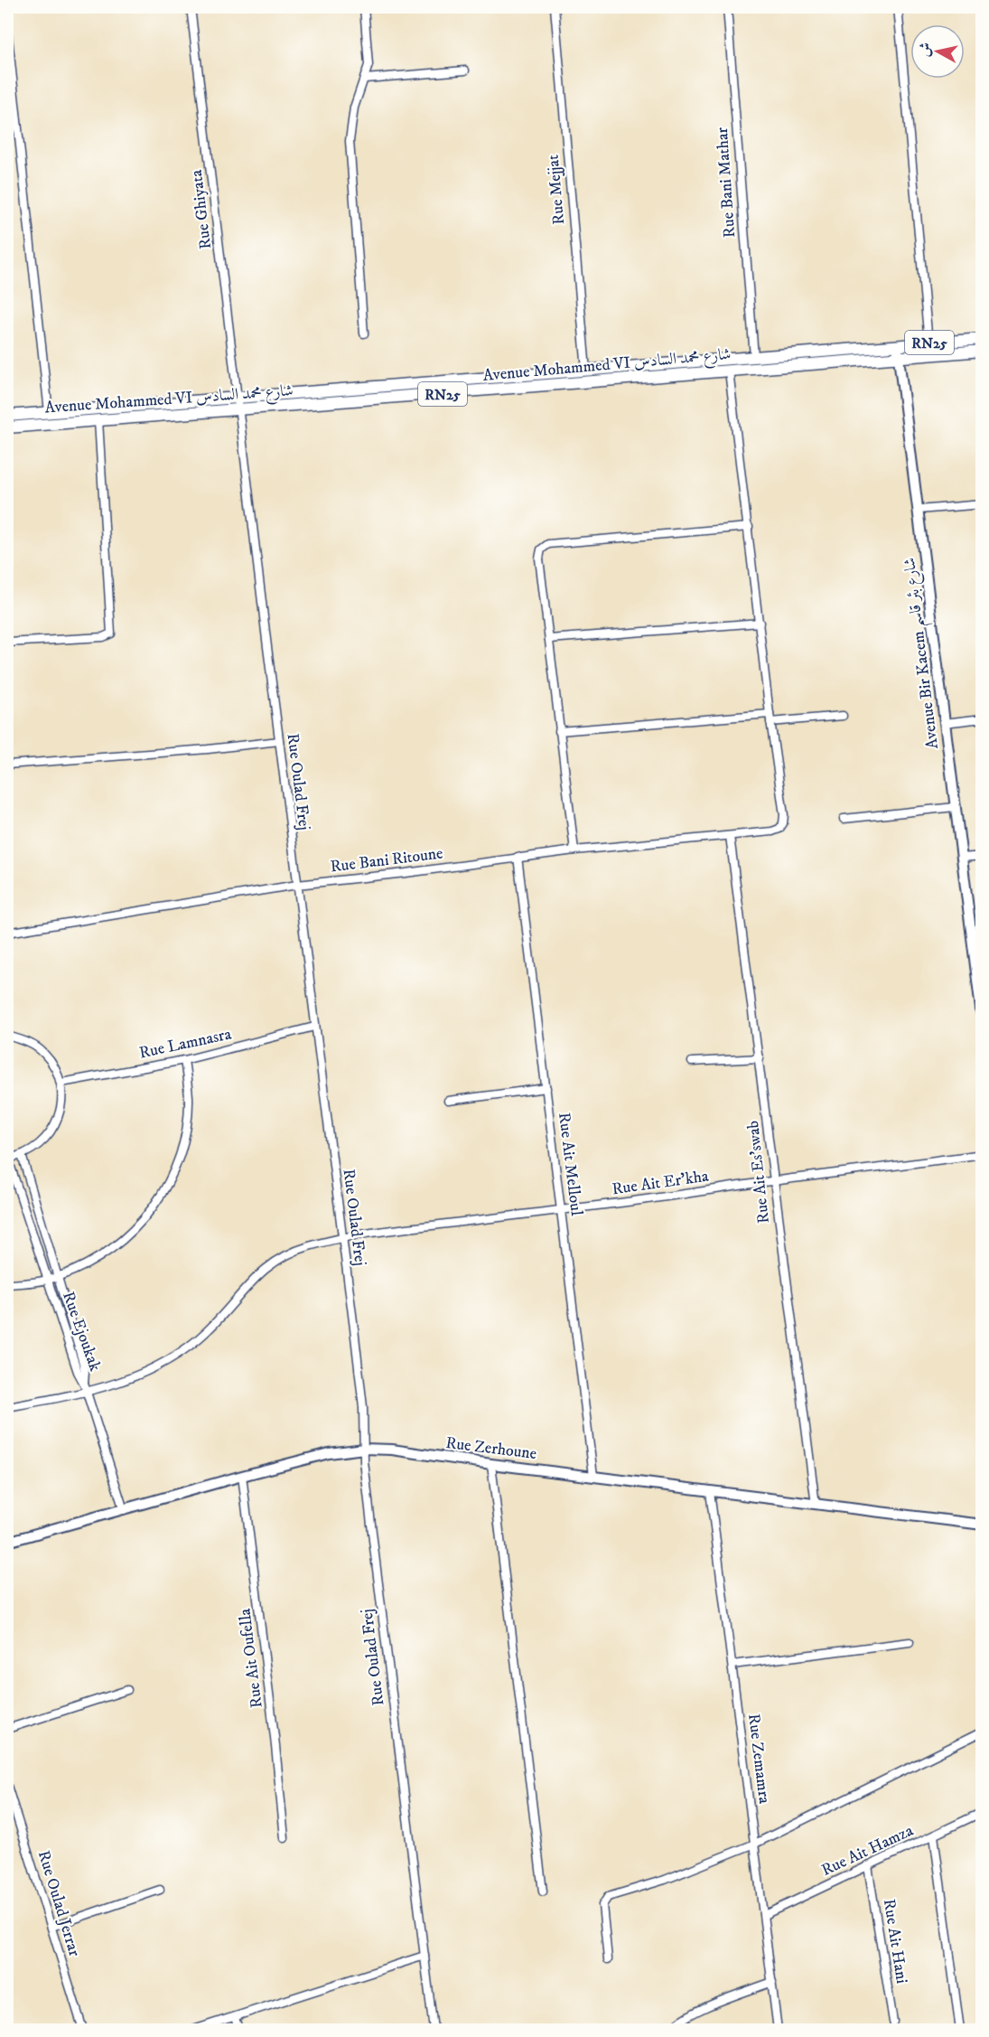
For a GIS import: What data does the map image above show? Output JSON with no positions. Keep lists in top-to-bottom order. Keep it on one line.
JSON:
{"streets":{"main road":["RN25","Avenue Mohammed VI شارع محمد السادس"],"street":["Rue Bani Mathar","Rue Mejjat","Rue Ghiyata","Avenue Bir Kacem شارع بئر قاسم","Rue Oulad Frej","Rue Bani Ritoune","Rue Lamnasra","Rue Ait Melloul","Rue Ait Es'swab","Rue Ait Er'kha","Rue Ejoukak","Rue Zerhoune","Rue Ait Oufella","Rue Zemamra","Rue Ait Hamza","Rue Oulad Jerrar","Rue Ait Hani"]},"crossings":[["Rue Bani Mathar","Avenue Mohammed VI شارع محمد السادس"],["Rue Mejjat","Avenue Mohammed VI شارع محمد السادس"],["Rue Ghiyata","Avenue Mohammed VI شارع محمد السادس"],["Rue Ghiyata","Rue Oulad Frej"],["Avenue Mohammed VI شارع محمد السادس","Avenue Bir Kacem شارع بئر قاسم"],["Avenue Mohammed VI شارع محمد السادس","Rue Oulad Frej"],["Rue Oulad Frej","Rue Bani Ritoune"],["Rue Oulad Frej","Rue Lamnasra"],["Rue Oulad Frej","Rue Ait Er'kha"],["Rue Oulad Frej","Rue Zerhoune"],["Rue Bani Ritoune","Rue Ait Melloul"],["Rue Bani Ritoune","Rue Ait Es'swab"],["Rue Ait Melloul","Rue Ait Er'kha"],["Rue Ait Melloul","Rue Zerhoune"],["Rue Ait Es'swab","Rue Ait Er'kha"],["Rue Ait Es'swab","Rue Zerhoune"],["Rue Ait Er'kha","Rue Ejoukak"],["Rue Ejoukak","Rue Zerhoune"],["Rue Zerhoune","Rue Ait Oufella"],["Rue Zerhoune","Rue Zemamra"],["Rue Zemamra","Rue Ait Hamza"],["Rue Ait Hamza","Rue Ait Hani"]],"north":"left"}
